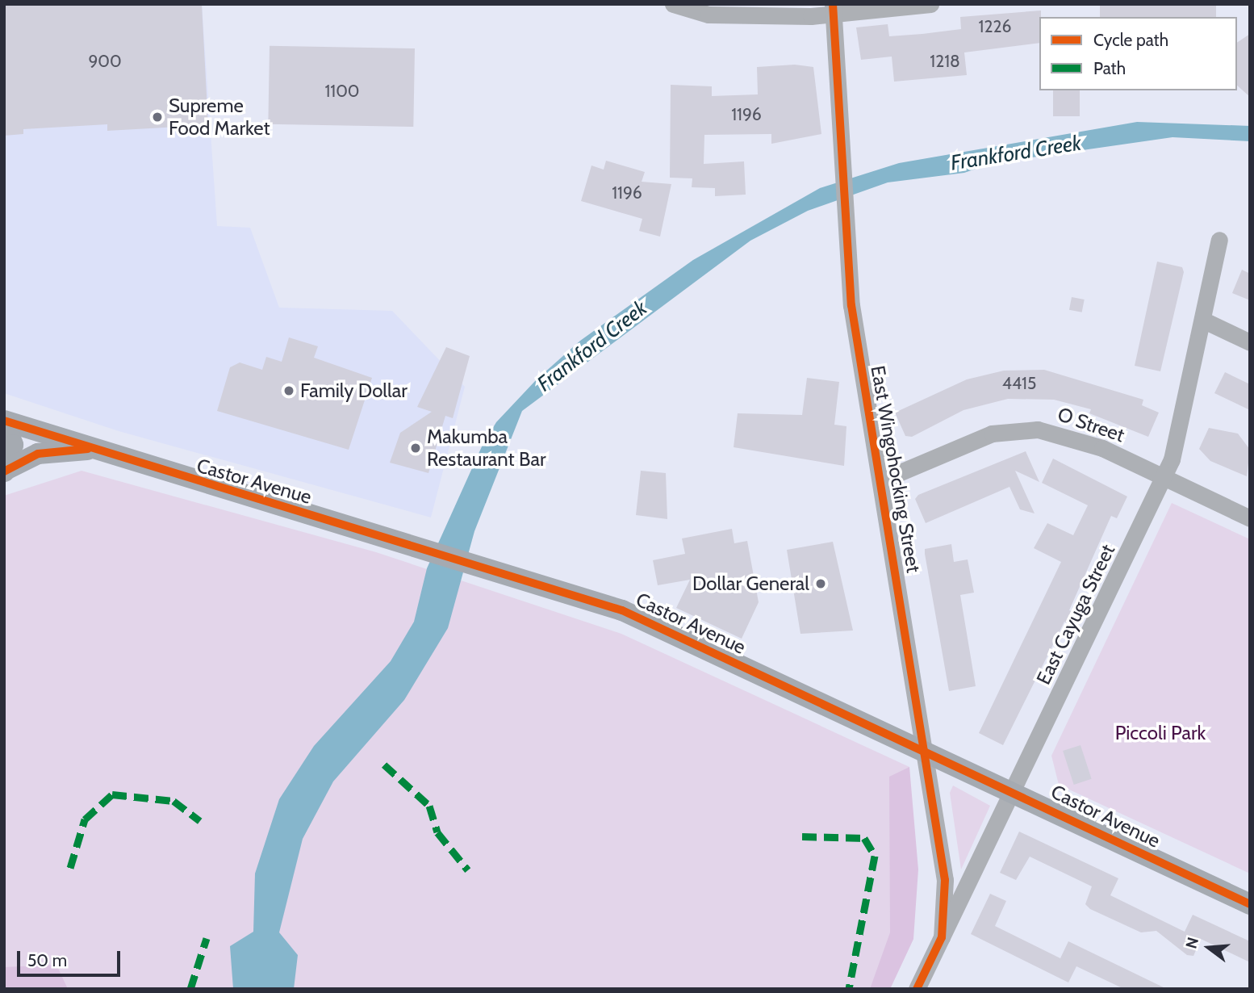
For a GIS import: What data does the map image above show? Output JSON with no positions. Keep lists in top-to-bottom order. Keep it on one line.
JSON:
{"streets":{"main road":["Castor Avenue"],"street":["O Street","East Wingohocking Street","East Cayuga Street"]},"crossings":[["O Street","East Wingohocking Street"],["O Street","East Cayuga Street"],["East Wingohocking Street","Castor Avenue"],["East Wingohocking Street","East Cayuga Street"],["Castor Avenue","East Cayuga Street"]],"water":["Frankford Creek"],"parks":["Piccoli Park"],"places":["Supreme Food Market","Family Dollar","Makumba Restaurant Bar","Dollar General"],"house_numbers":["1226","900","1218","1100","1196","1196","4415"],"legend":["Cycle path","Path"],"scale_bar":"50 m","north":"left"}
